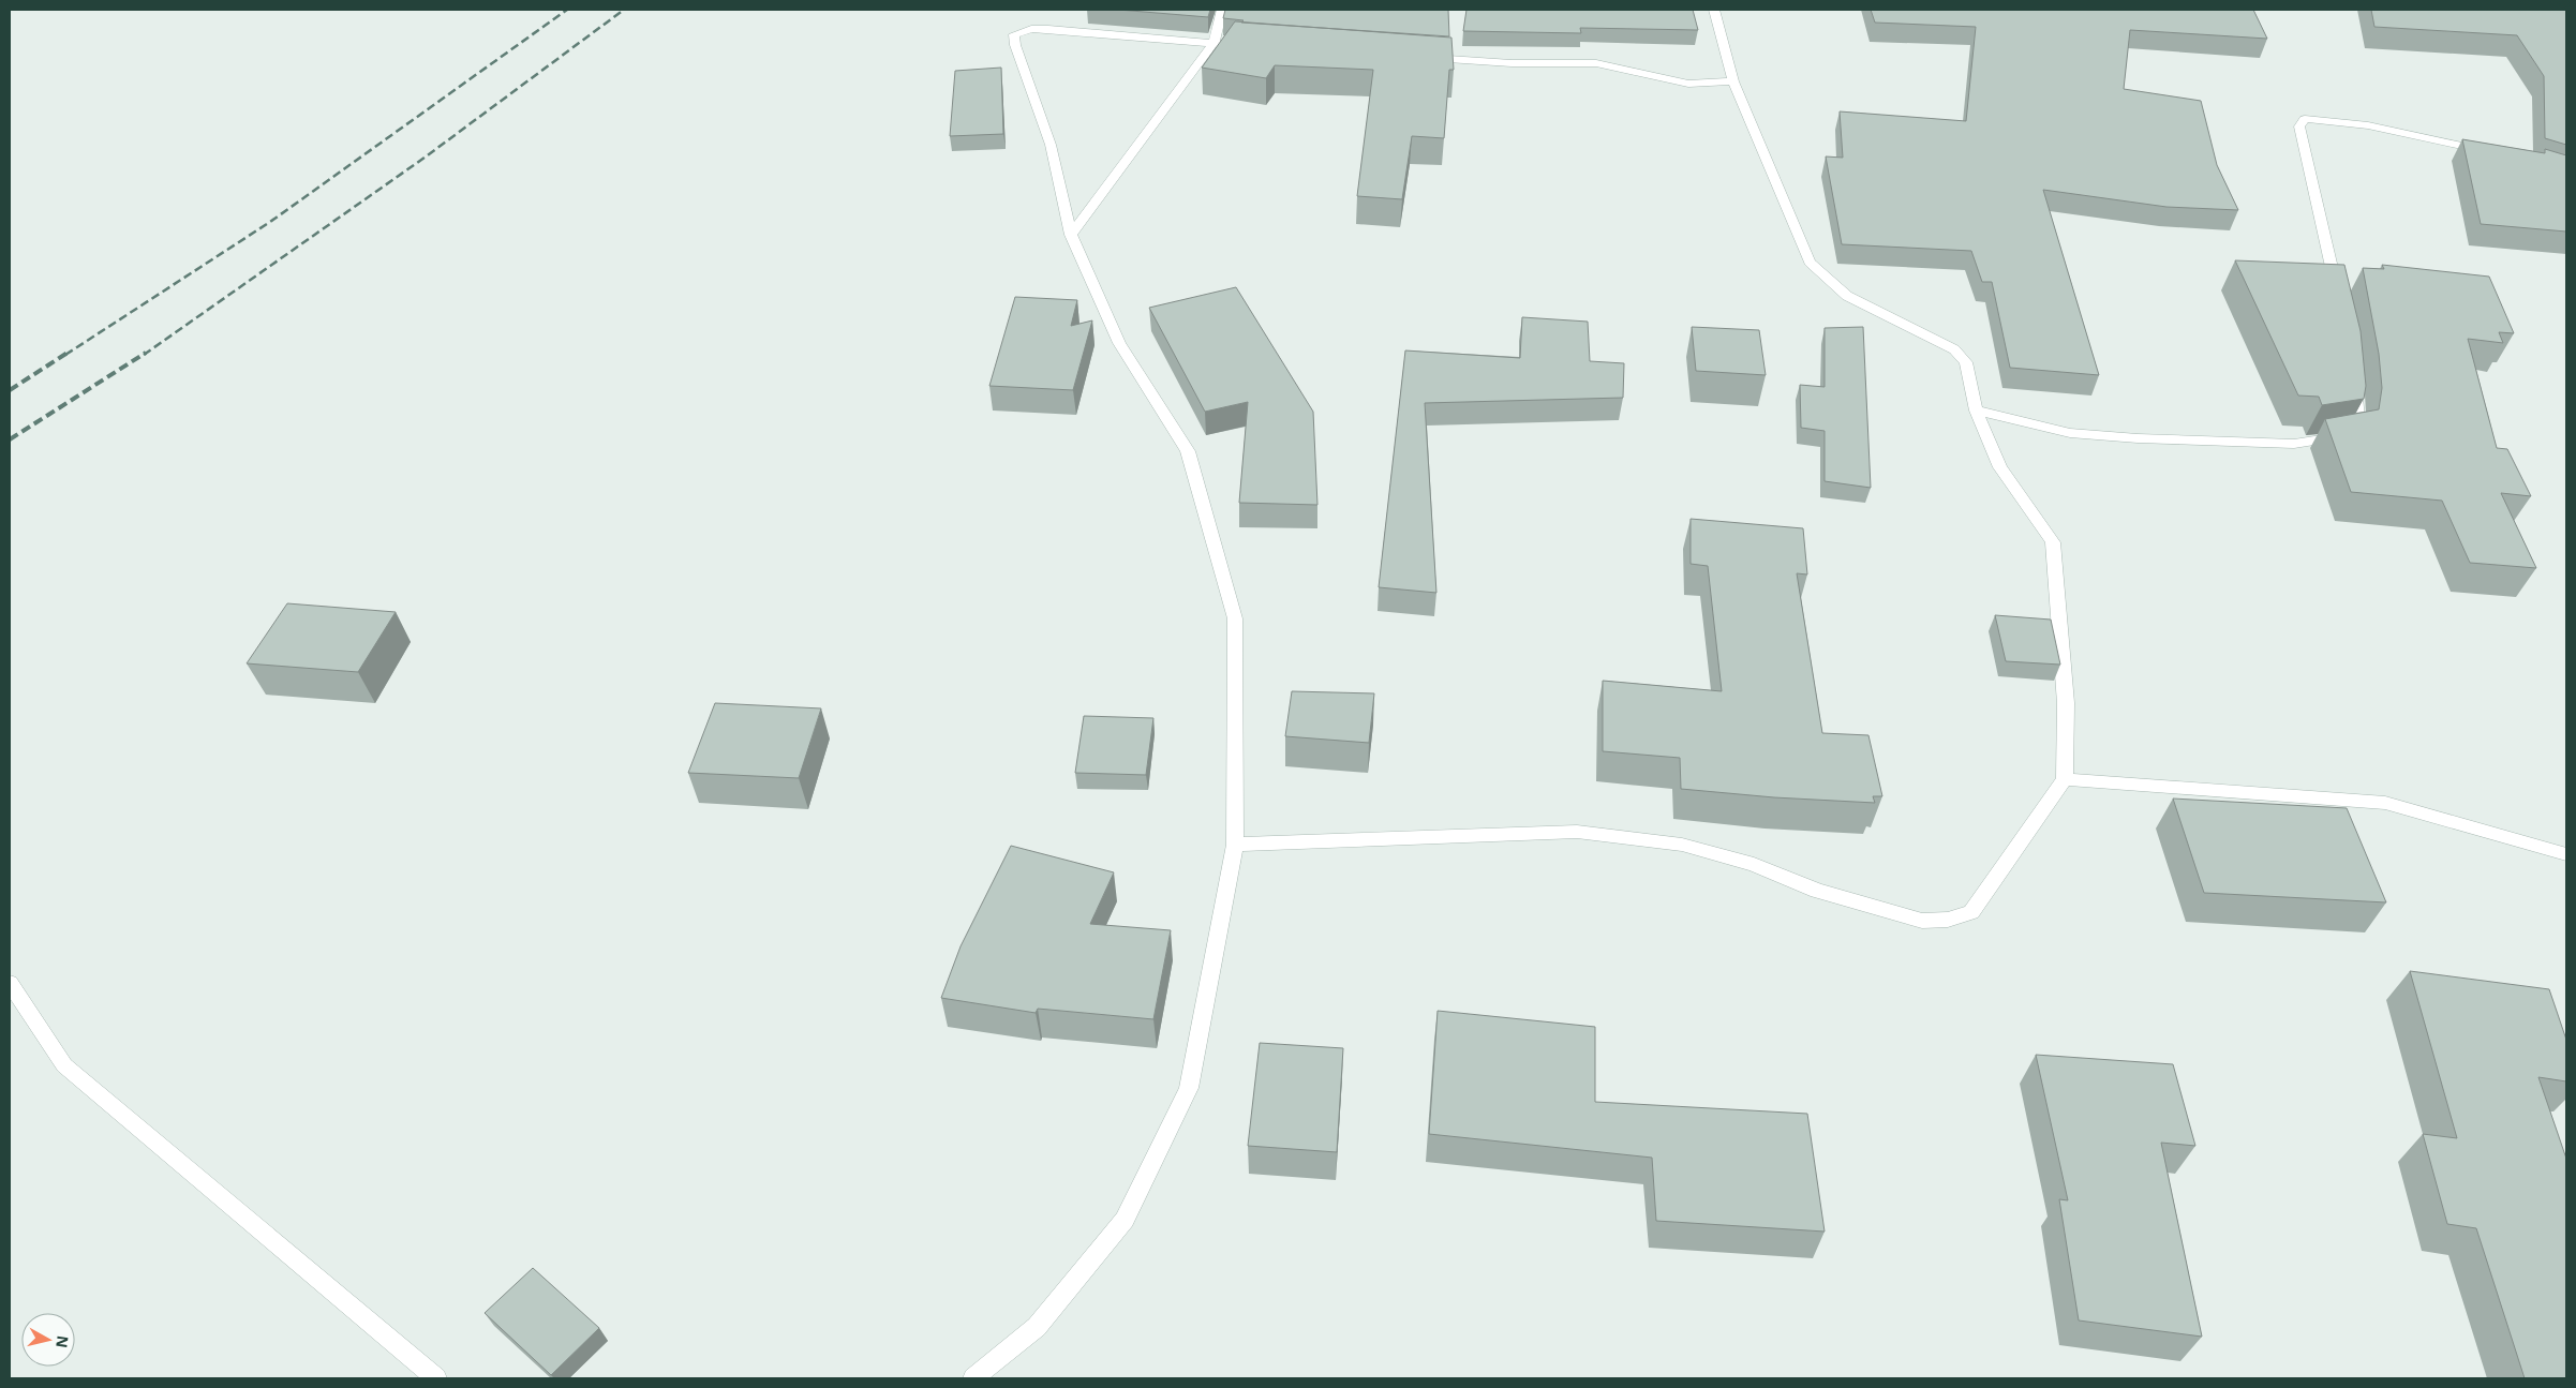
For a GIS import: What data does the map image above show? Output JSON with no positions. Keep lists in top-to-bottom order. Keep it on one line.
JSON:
{"north":"right"}
